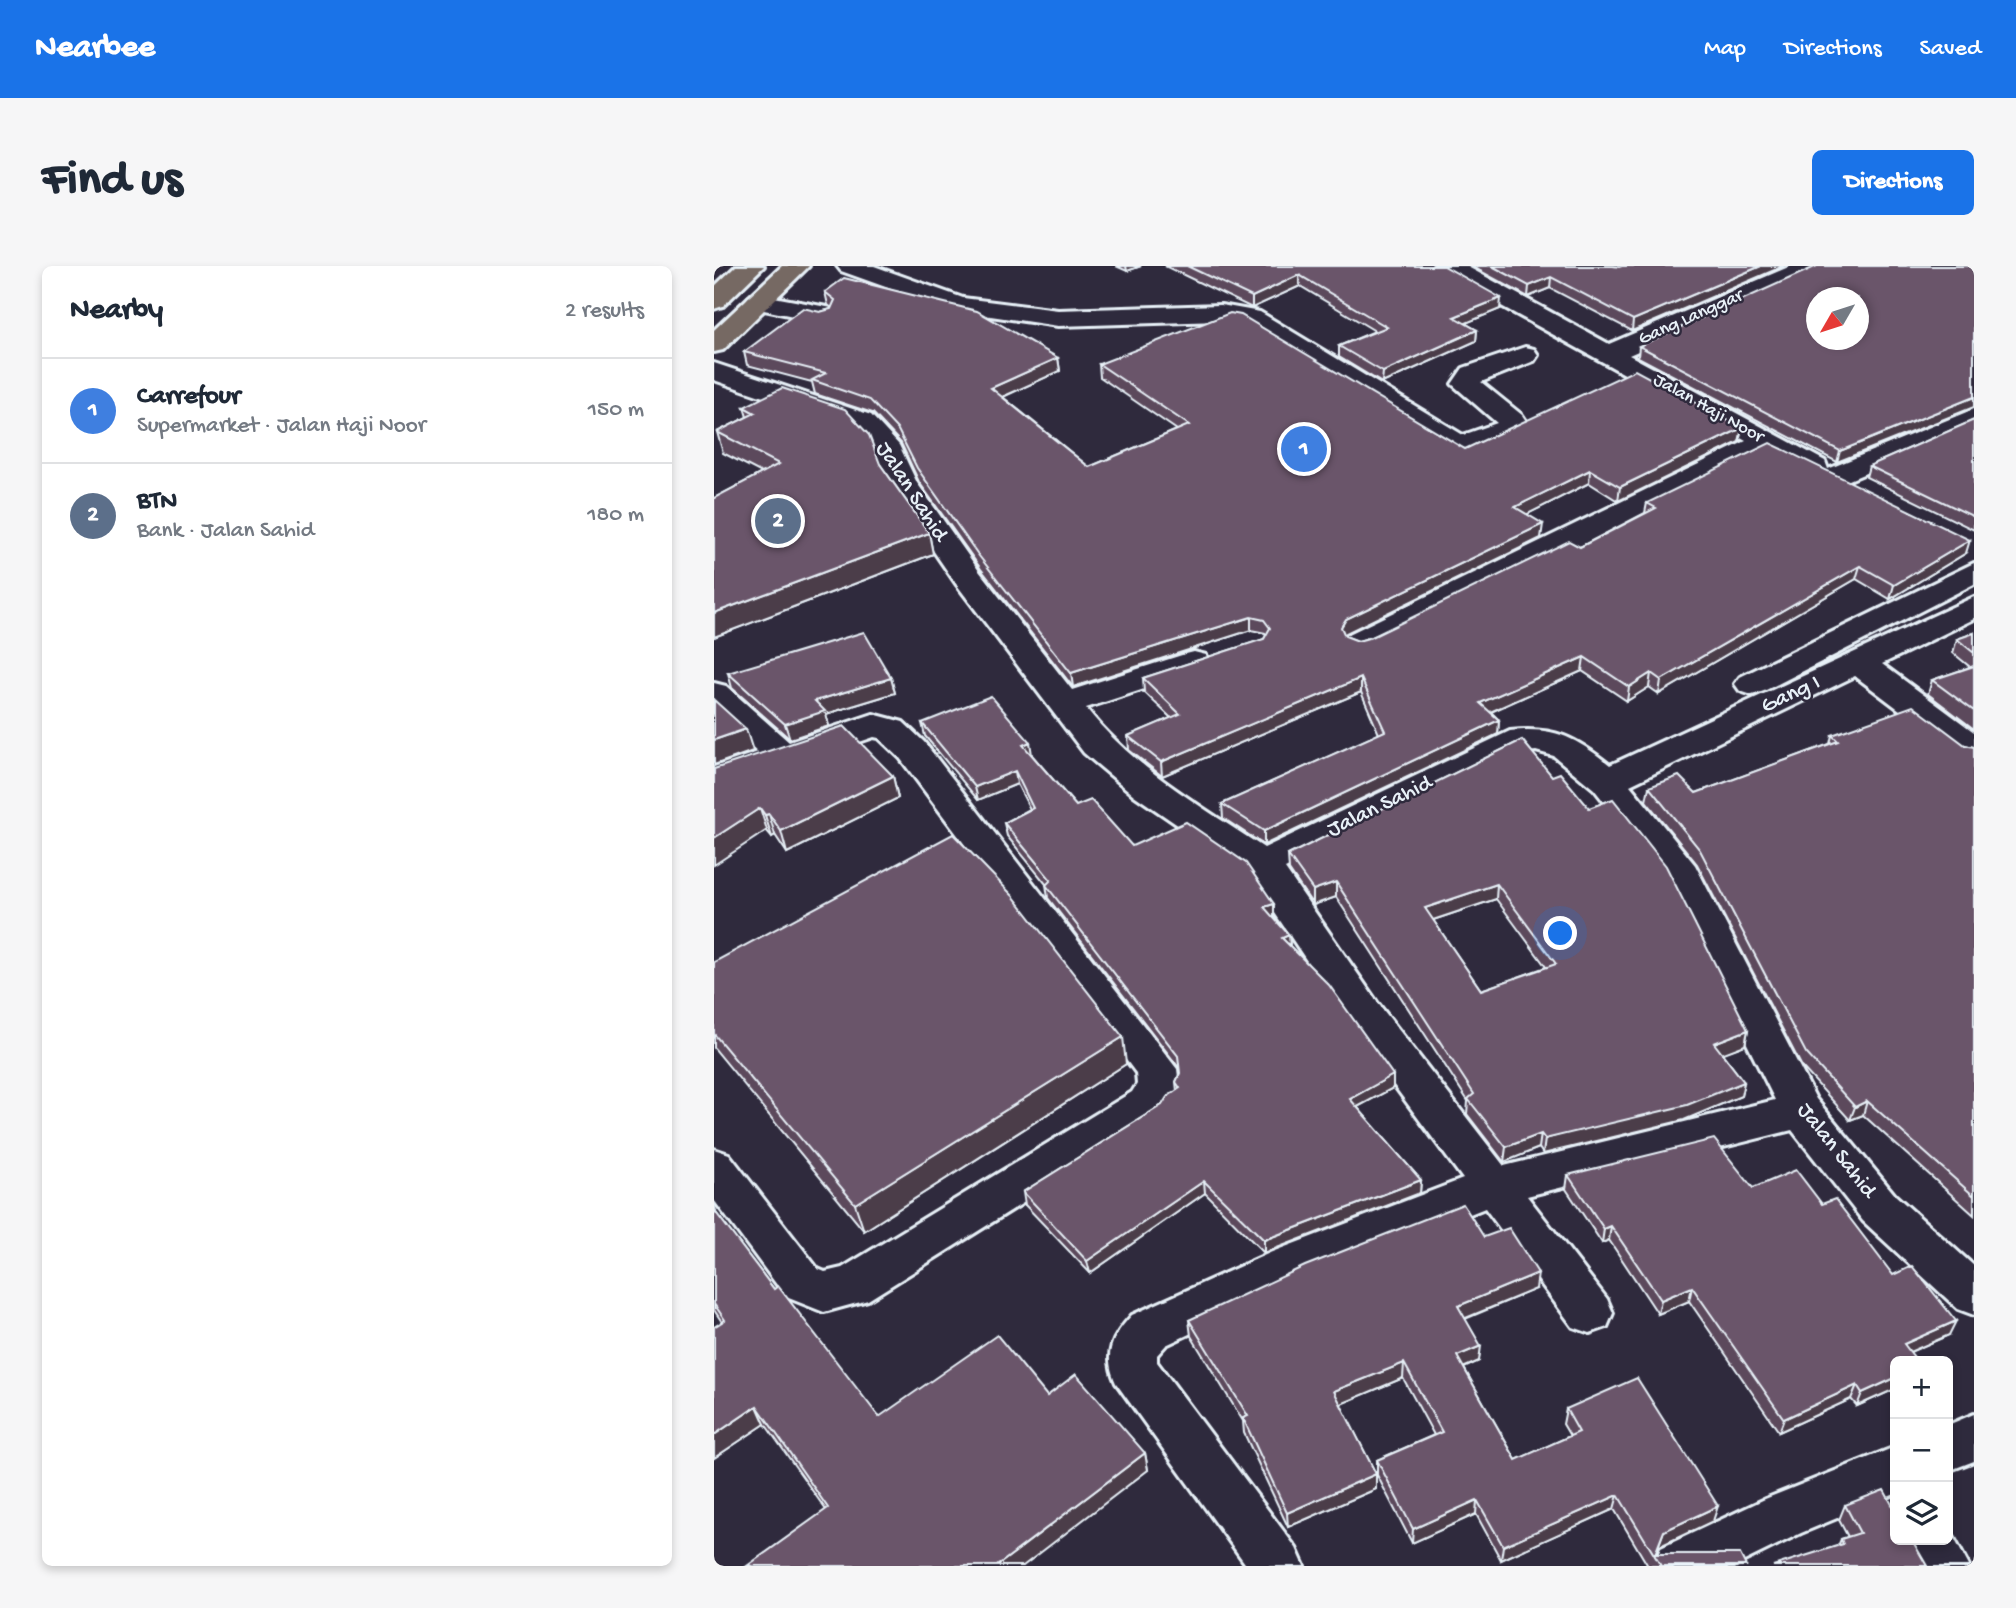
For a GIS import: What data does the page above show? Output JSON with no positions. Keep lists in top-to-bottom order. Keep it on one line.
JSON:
{"streets":{"street":["Gang Langgar","Jalan Haji Noor","Jalan Sahid","Gang I"]},"crossings":[["Gang Langgar","Jalan Haji Noor"],["Jalan Sahid","Gang I"]],"north":"bottom left","page":{"header":"Nearbee","nav":["Map","Directions","Saved"],"buttons":"Directions","title":"Find us","heading":["Nearby","2 results"],"list":[{"mark":"1","name":"Carrefour","note":"Supermarket · Jalan Haji Noor","value":"150 m"},{"mark":"2","name":"BTN","note":"Bank · Jalan Sahid","value":"180 m"}],"pins":["1","2"],"map_buttons":["+","−"]}}
